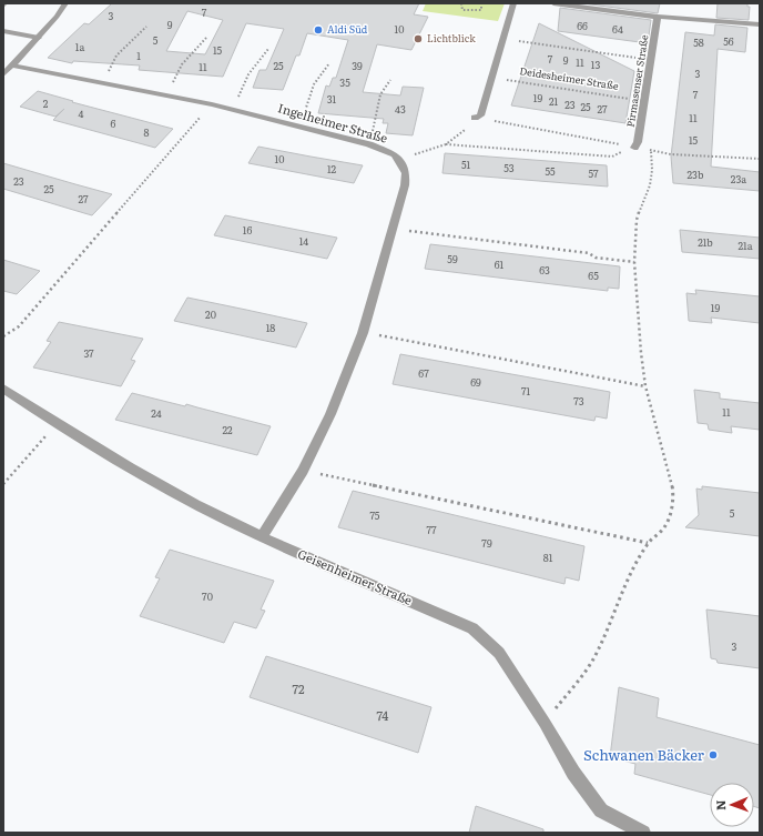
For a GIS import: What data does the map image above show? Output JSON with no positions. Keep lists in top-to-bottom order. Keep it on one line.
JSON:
{"streets":{"street":["Pirmasenser Straße","Ingelheimer Straße","Geisenheimer Straße"],"path":["Deidesheimer Straße"]},"crossings":[["Deidesheimer Straße","Pirmasenser Straße"]],"places":["Aldi Süd","Lichtblick","Schwanen Bäcker"],"house_numbers":["7","3","9","66","10","64","5","56","58","1a","15","1","7","9","11","13","25","39","11","3","35","7","19","31","21","2","23","25","43","27","4","11","6","8","15","10","51","53","12","55","57","23b","23a","23","25","27","16","14","21b","21a","59","61","63","65","19","20","18","37","67","69","71","73","11","24","22","5","75","77","79","81","70","3","72","74"],"north":"left"}
